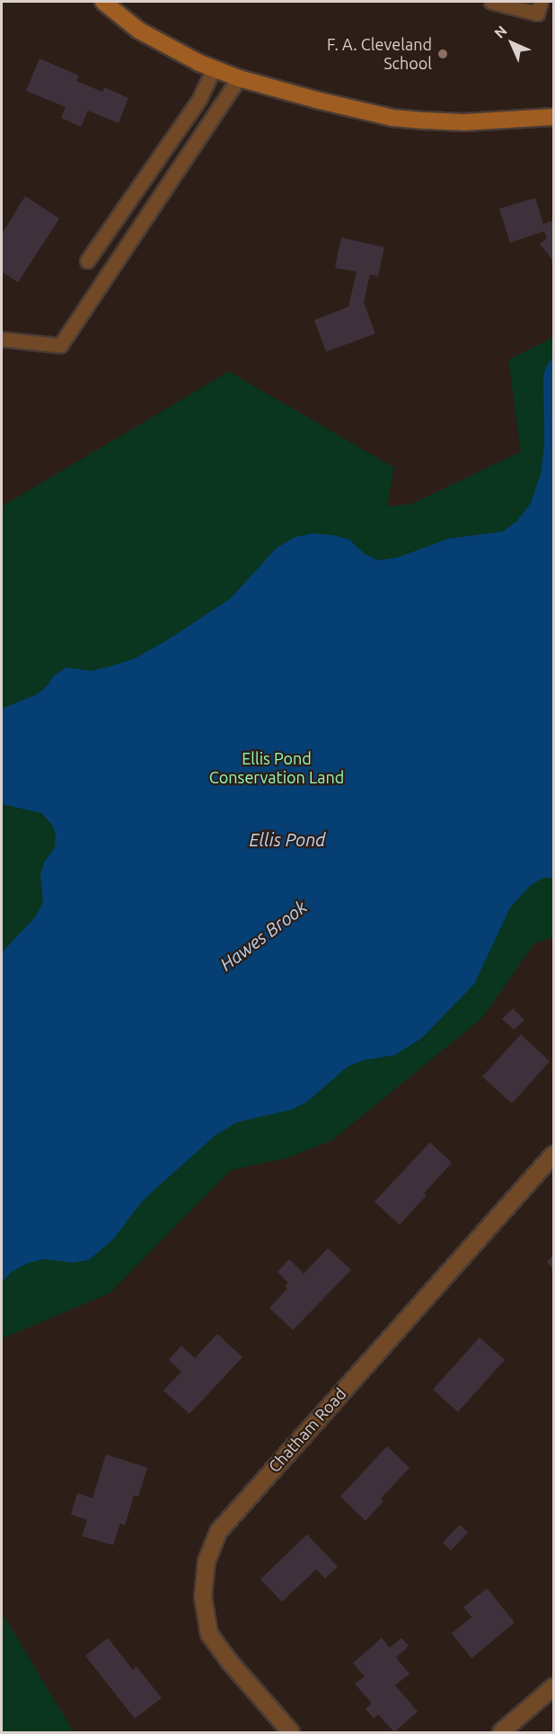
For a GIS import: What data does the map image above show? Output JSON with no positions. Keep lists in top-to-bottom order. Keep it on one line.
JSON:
{"streets":{"street":["Chatham Road"]},"water":["Ellis Pond","Hawes Brook"],"parks":["Ellis Pond Conservation Land"],"places":["F. A. Cleveland School"],"north":"top left"}
